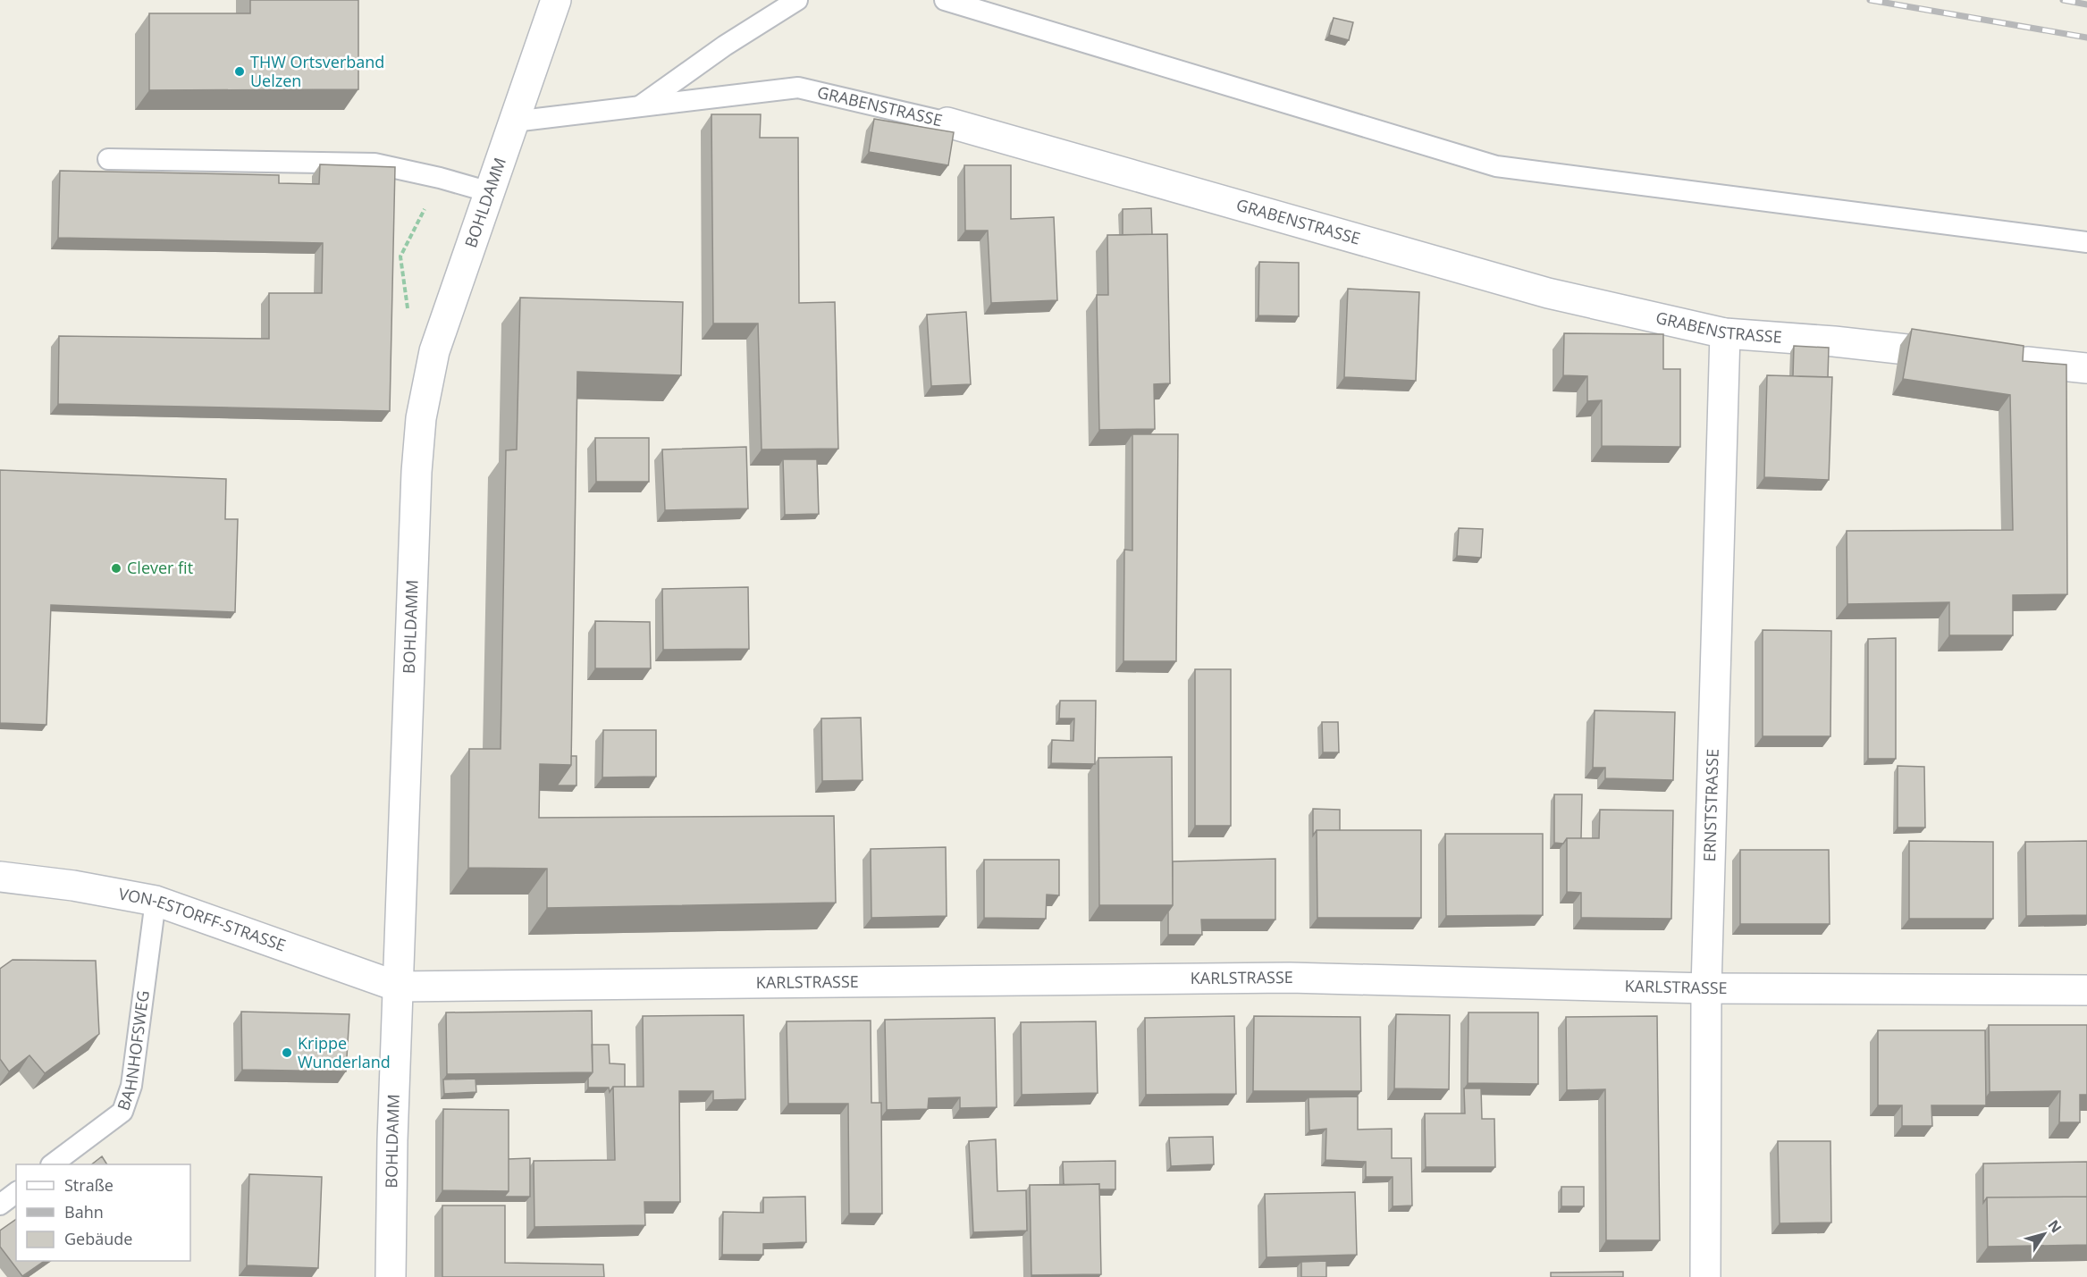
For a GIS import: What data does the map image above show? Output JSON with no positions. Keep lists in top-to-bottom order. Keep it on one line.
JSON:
{"streets":{"street":["GRABENSTRASSE","BOHLDAMM","ERNSTSTRASSE","VON-ESTORFF-STRASSE","KARLSTRASSE"],"lane":["BAHNHOFSWEG"]},"crossings":[["GRABENSTRASSE","BOHLDAMM"],["GRABENSTRASSE","ERNSTSTRASSE"],["BOHLDAMM","VON-ESTORFF-STRASSE"],["BOHLDAMM","KARLSTRASSE"],["ERNSTSTRASSE","KARLSTRASSE"],["VON-ESTORFF-STRASSE","KARLSTRASSE"],["VON-ESTORFF-STRASSE","BAHNHOFSWEG"]],"places":["THW Ortsverband Uelzen","Clever fit","Krippe Wunderland"],"legend":["Straße","Bahn","Gebäude"],"north":"top right"}
